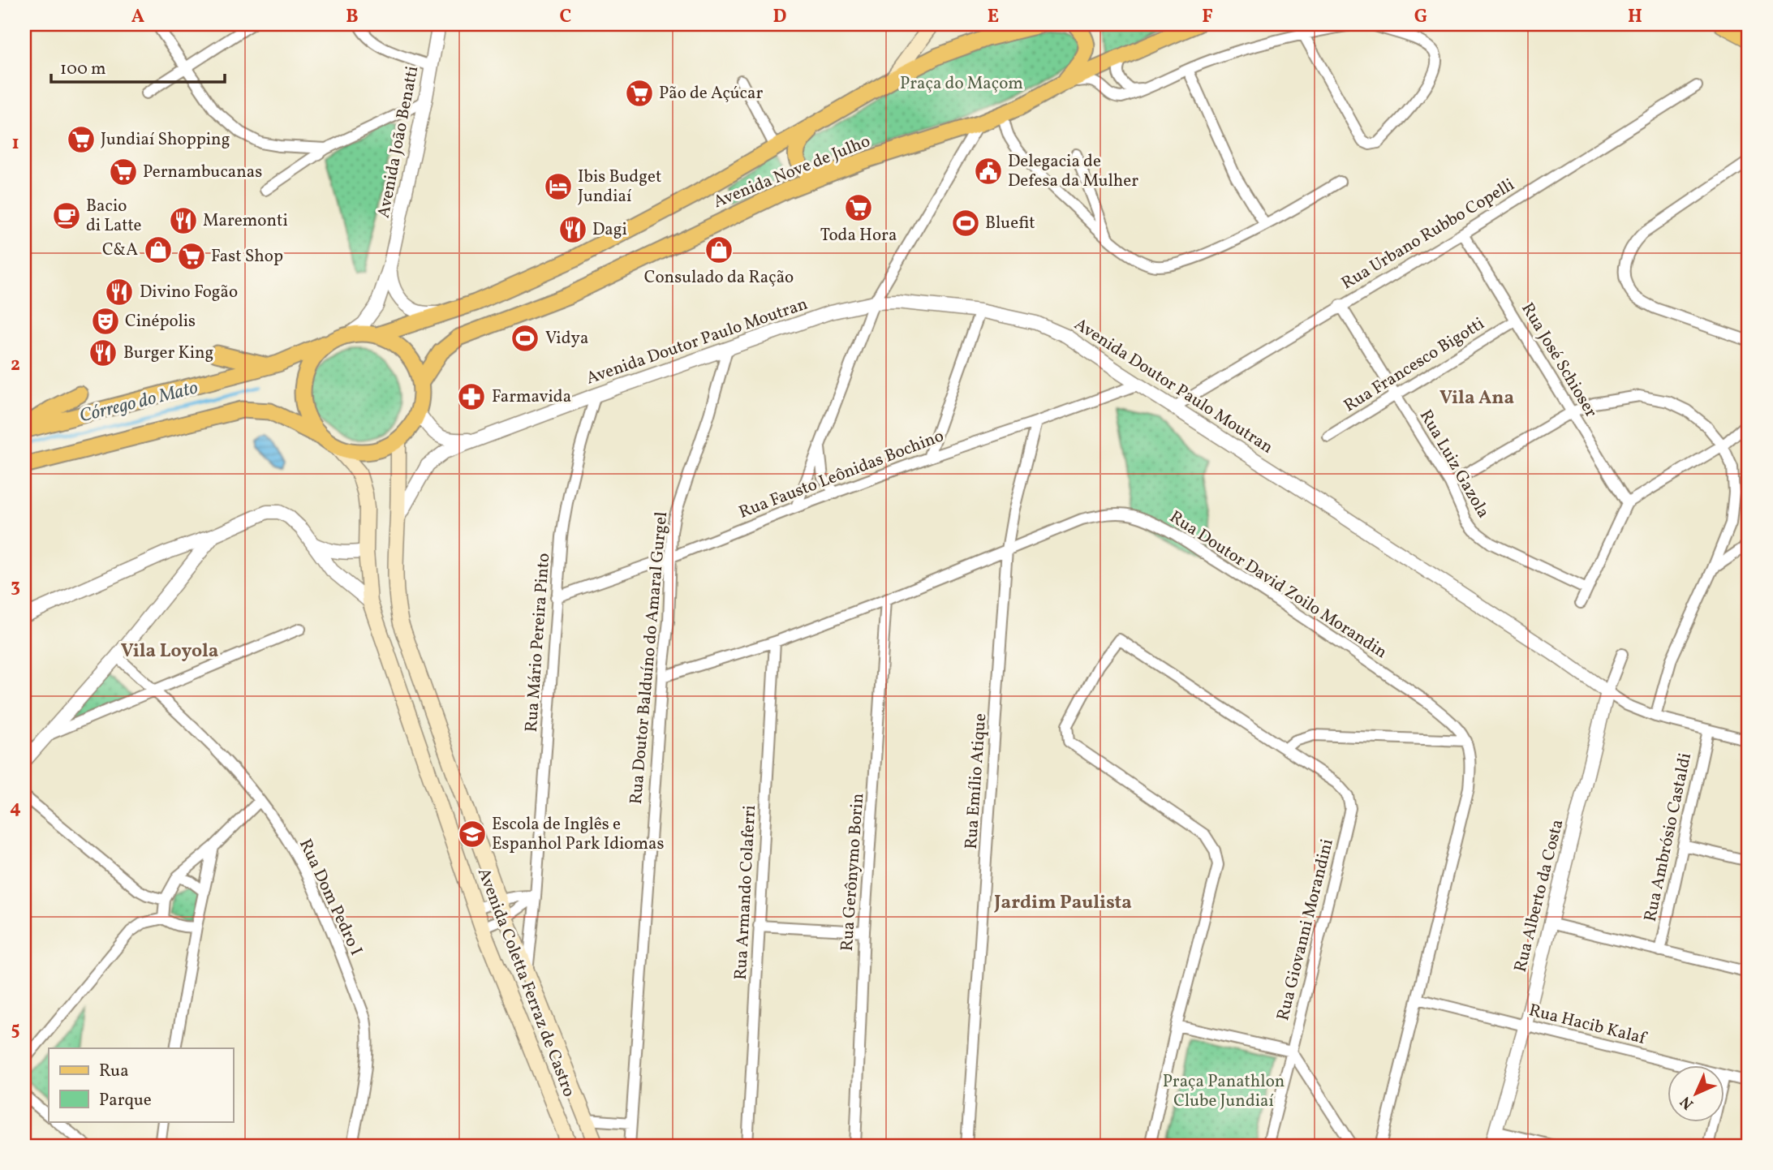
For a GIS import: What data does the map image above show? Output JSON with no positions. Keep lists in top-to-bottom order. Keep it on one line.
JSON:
{"streets":{"main road":["Avenida Nove de Julho","Avenida Coletta Ferraz de Castro"],"street":["Avenida João Benatti","Rua Urbano Rubbo Copelli","Avenida Doutor Paulo Moutran","Rua José Schioser","Rua Francesco Bigotti","Rua Luiz Gazola","Rua Fausto Leônidas Bochino","Rua Doutor David Zoilo Morandin","Rua Mário Pereira Pinto","Rua Doutor Balduíno do Amaral Gurgel","Rua Emílio Atique","Rua Ambrósio Castaldi","Rua Gerônymo Borin","Rua Armando Colaferri","Rua Alberto da Costa","Rua Dom Pedro I","Rua Giovanni Morandini","Rua Hacib Kalaf"]},"crossings":[["Avenida João Benatti","Avenida Nove de Julho"],["Avenida João Benatti","Avenida Coletta Ferraz de Castro"],["Avenida Nove de Julho","Avenida Coletta Ferraz de Castro"],["Rua Urbano Rubbo Copelli","Avenida Doutor Paulo Moutran"],["Rua Urbano Rubbo Copelli","Rua José Schioser"],["Rua Urbano Rubbo Copelli","Rua Luiz Gazola"],["Avenida Doutor Paulo Moutran","Rua Fausto Leônidas Bochino"],["Avenida Doutor Paulo Moutran","Rua Mário Pereira Pinto"],["Avenida Doutor Paulo Moutran","Rua Doutor Balduíno do Amaral Gurgel"],["Avenida Doutor Paulo Moutran","Rua Alberto da Costa"],["Avenida Doutor Paulo Moutran","Avenida Coletta Ferraz de Castro"],["Rua José Schioser","Rua Francesco Bigotti"],["Rua Francesco Bigotti","Rua Luiz Gazola"],["Rua Fausto Leônidas Bochino","Rua Mário Pereira Pinto"],["Rua Fausto Leônidas Bochino","Rua Doutor Balduíno do Amaral Gurgel"],["Rua Fausto Leônidas Bochino","Rua Emílio Atique"],["Rua Doutor David Zoilo Morandin","Rua Doutor Balduíno do Amaral Gurgel"],["Rua Doutor David Zoilo Morandin","Rua Emílio Atique"],["Rua Doutor David Zoilo Morandin","Rua Gerônymo Borin"],["Rua Doutor David Zoilo Morandin","Rua Armando Colaferri"],["Rua Mário Pereira Pinto","Avenida Coletta Ferraz de Castro"],["Rua Alberto da Costa","Rua Hacib Kalaf"]],"districts":["Vila Ana","Vila Loyola","Jardim Paulista"],"water":["Córrego do Mato"],"parks":["Praça do Maçom","Praça Panathlon Clube Jundiaí"],"places":{"supermarket":["Pão de Açúcar","Jundiaí Shopping","Pernambucanas","Toda Hora","Fast Shop"],"public building":["Delegacia de Defesa da Mulher"],"hotel":["Ibis Budget Jundiaí"],"cafe":["Bacio di Latte"],"restaurant":["Maremonti","Dagi","Divino Fogão","Burger King"],"sports":["Bluefit","Vidya"],"shop":["C&A","Consulado da Ração"],"theatre":["Cinépolis"],"pharmacy":["Farmavida"],"school or university":["Escola de Inglês e Espanhol Park Idiomas"]},"legend":["Rua","Parque"],"scale_bar":"100 m","north":"bottom left","grid":{"columns":["A","B","C","D","E","F","G","H"],"rows":["1","2","3","4","5"]}}
